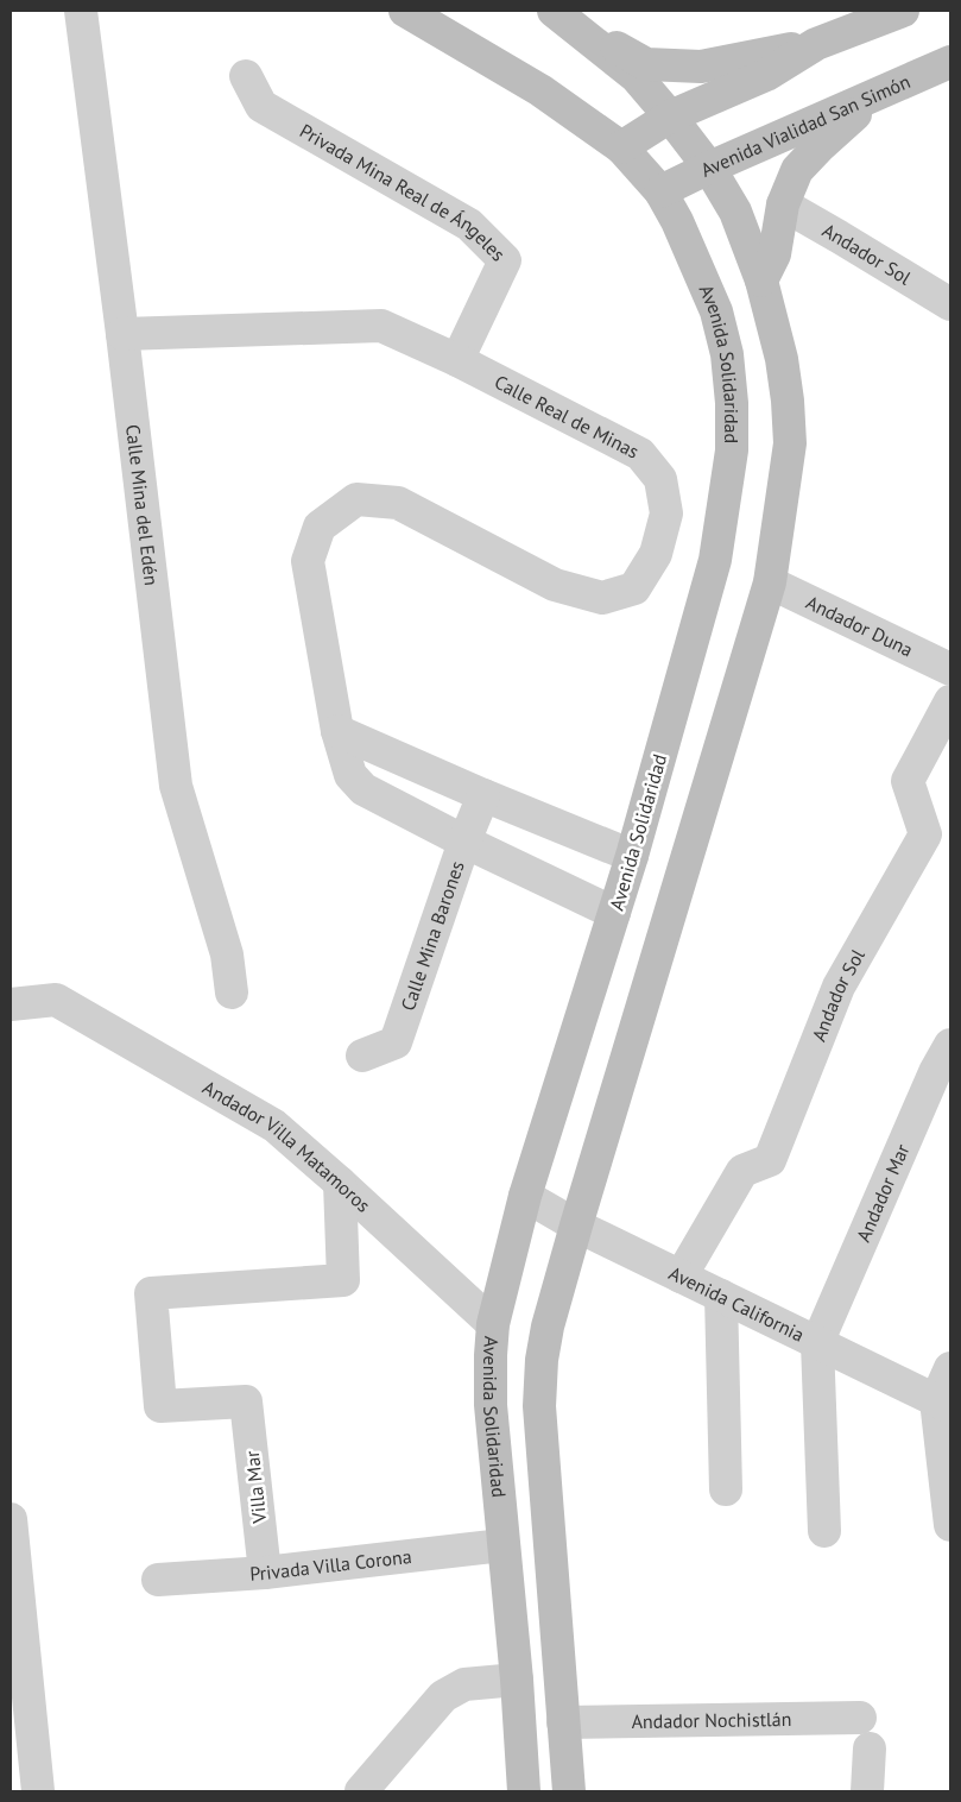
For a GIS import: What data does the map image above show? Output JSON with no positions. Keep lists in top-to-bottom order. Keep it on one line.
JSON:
{"streets":{"main road":["Avenida Vialidad San Simón","Avenida Solidaridad"],"street":["Privada Mina Real de Ángeles","Andador Sol","Calle Real de Minas","Calle Mina del Edén","Andador Duna","Calle Mina Barones","Andador Villa Matamoros","Andador Mar","Avenida California","Villa Mar","Privada Villa Corona","Andador Nochistlán"]},"crossings":[["Avenida Vialidad San Simón","Avenida Solidaridad"],["Privada Mina Real de Ángeles","Calle Real de Minas"],["Andador Sol","Avenida California"],["Avenida Solidaridad","Calle Real de Minas"],["Avenida Solidaridad","Andador Villa Matamoros"],["Avenida Solidaridad","Avenida California"],["Avenida Solidaridad","Privada Villa Corona"],["Calle Real de Minas","Calle Mina del Edén"],["Calle Real de Minas","Calle Mina Barones"],["Andador Villa Matamoros","Villa Mar"],["Andador Mar","Avenida California"],["Villa Mar","Privada Villa Corona"]]}
